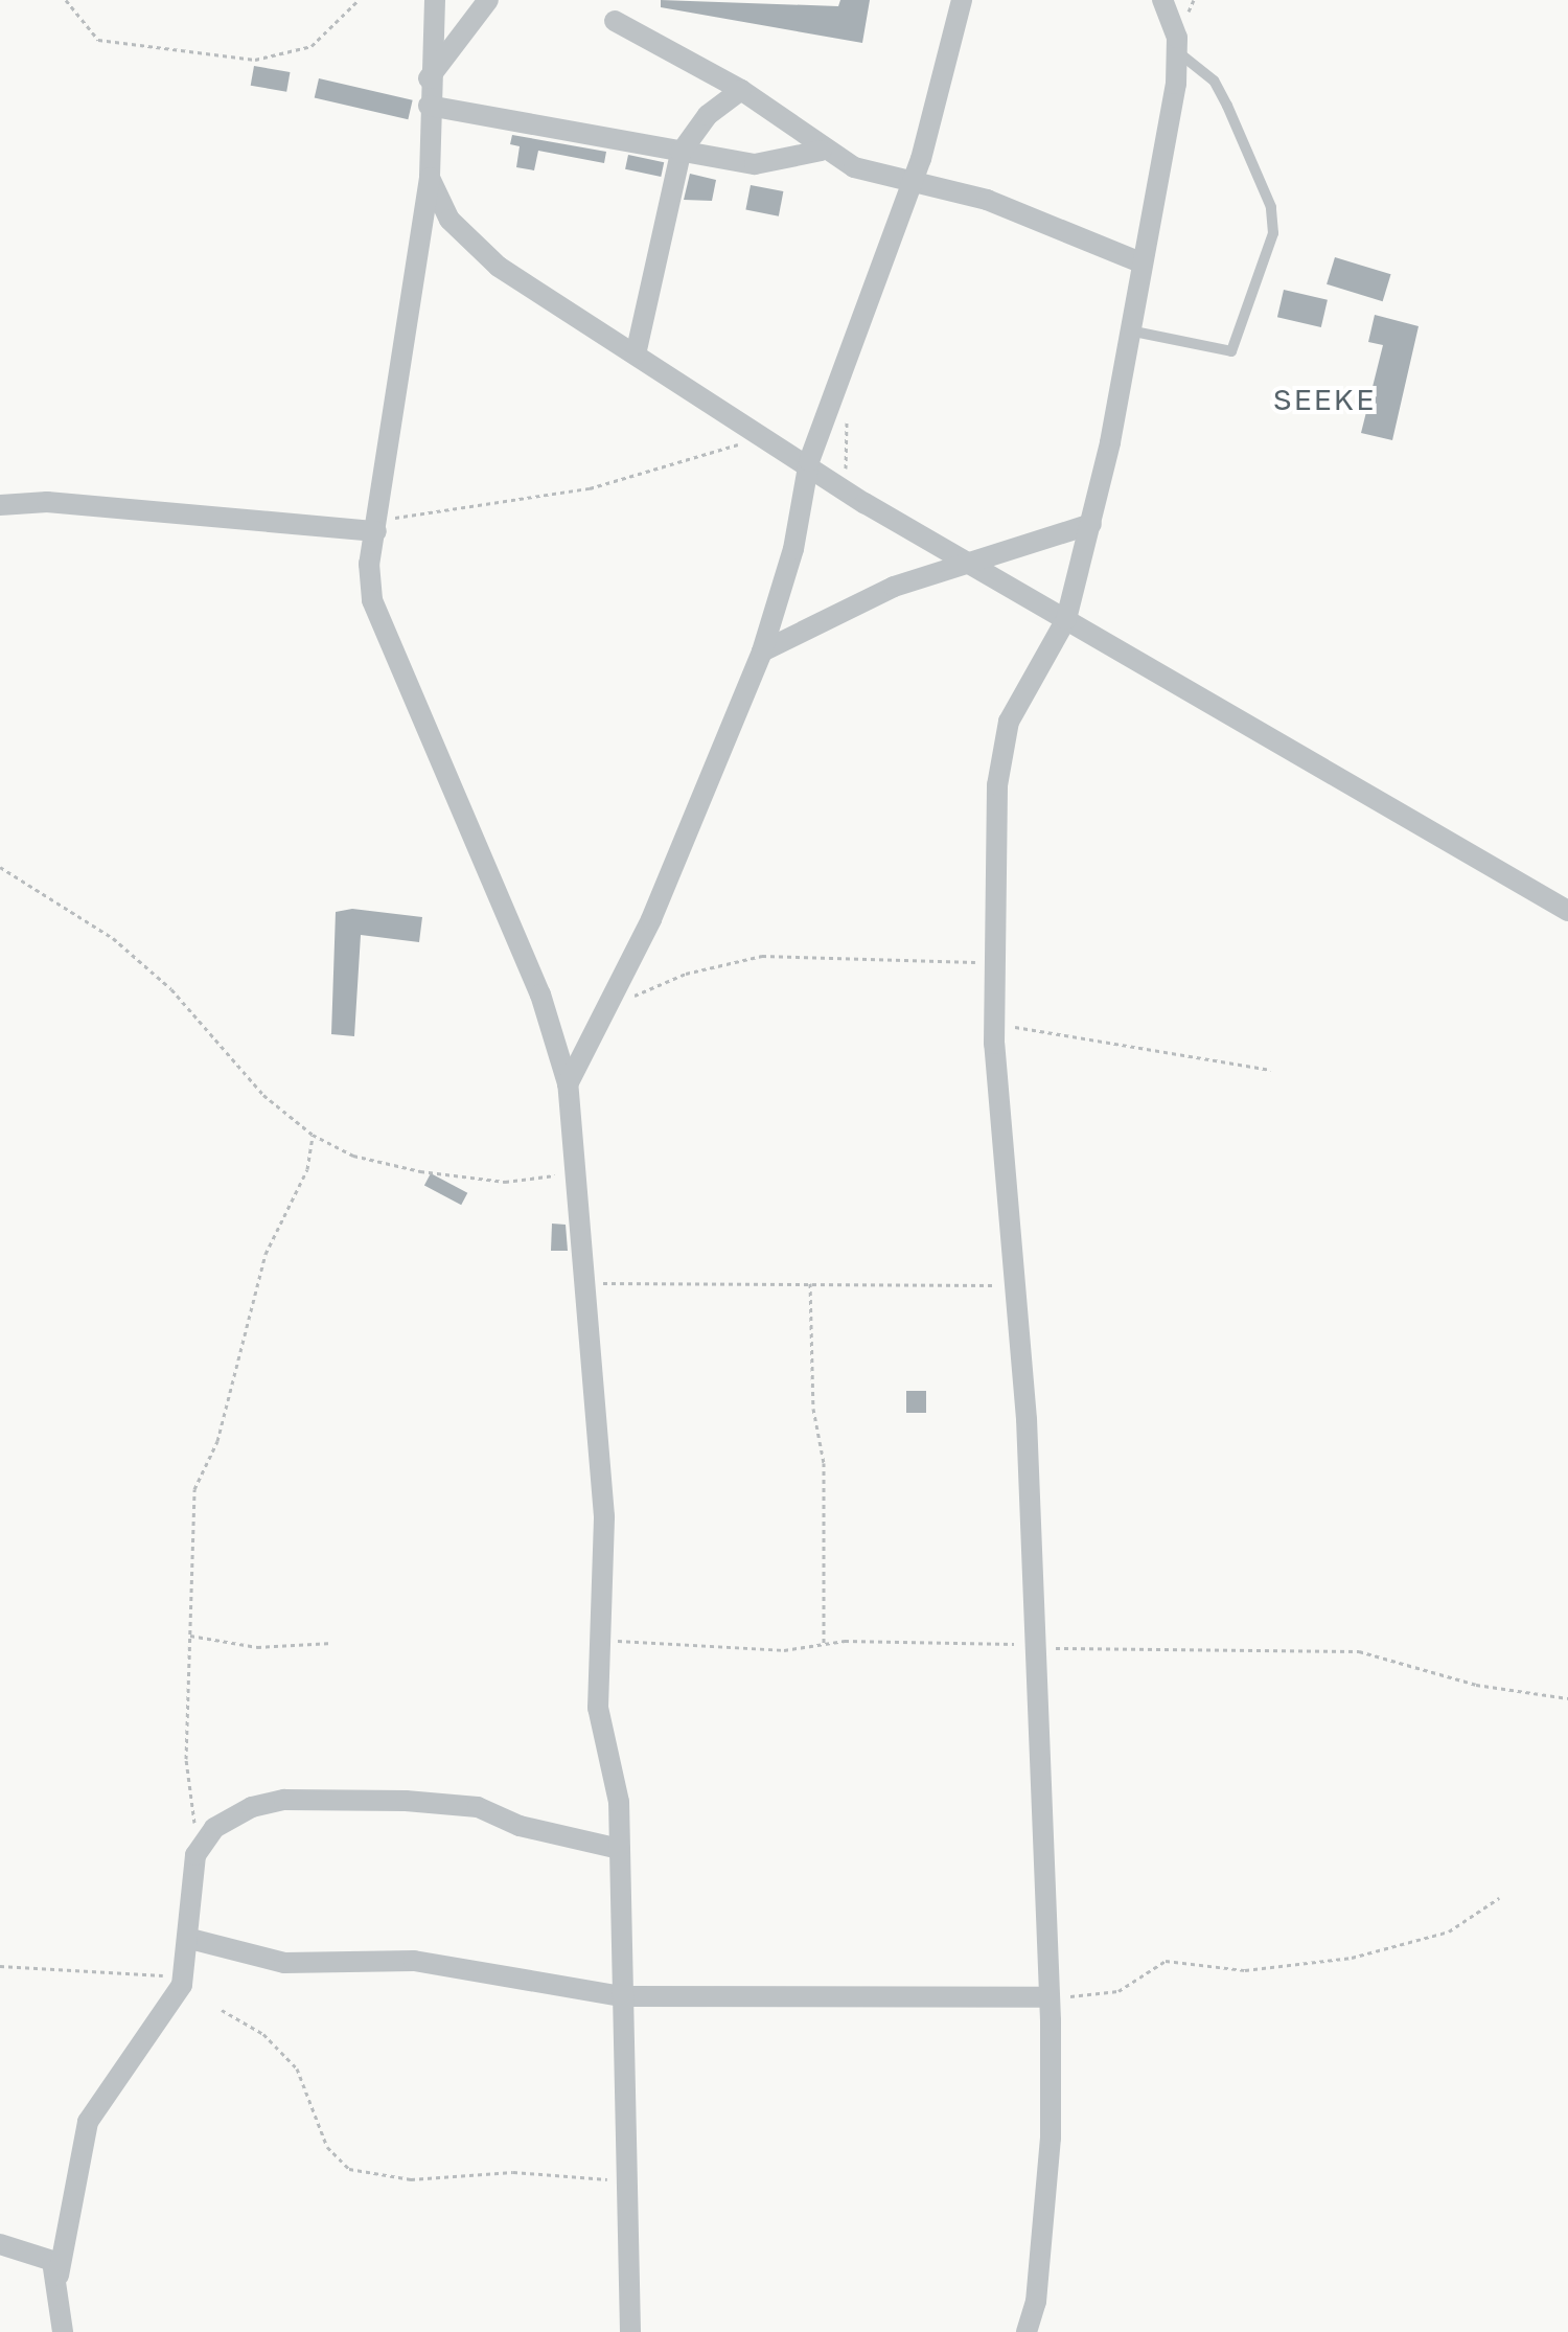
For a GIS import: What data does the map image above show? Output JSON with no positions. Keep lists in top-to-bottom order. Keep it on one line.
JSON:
{"districts":["SEEKE"]}
